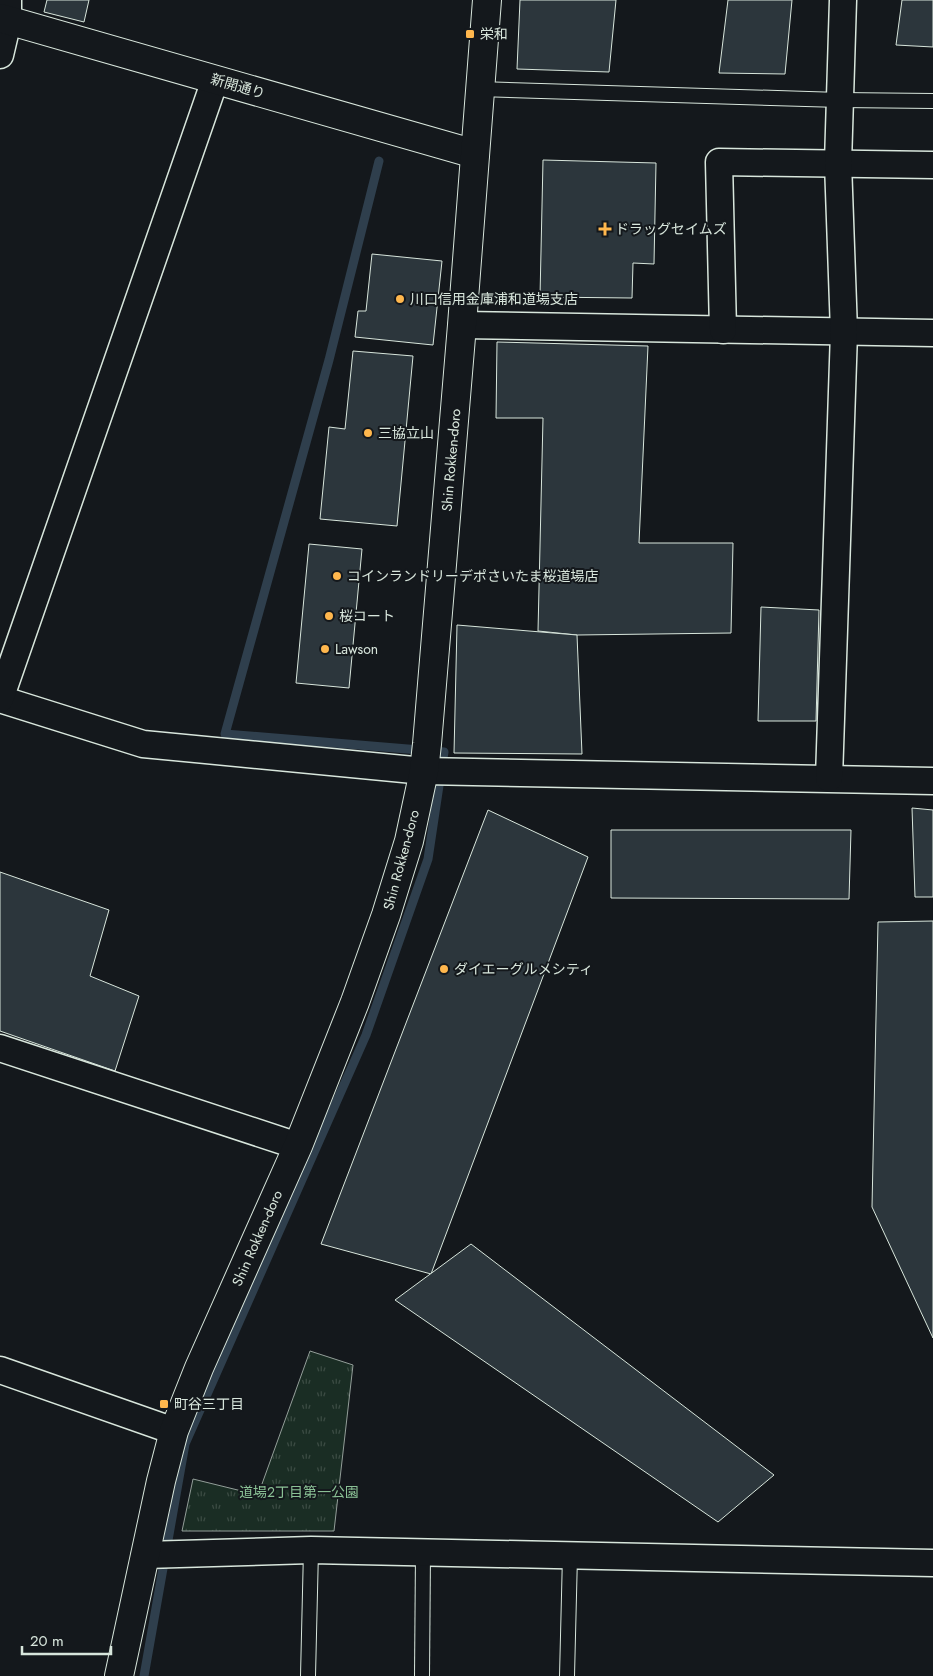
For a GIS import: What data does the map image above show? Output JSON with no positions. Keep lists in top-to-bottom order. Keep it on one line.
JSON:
{"streets":{"main road":["新開通り","Shin Rokken-doro"]},"crossings":[["新開通り","Shin Rokken-doro"]],"parks":["道場2丁目第一公園"],"places":{"transit":["栄和","町谷三丁目"],"health":["ドラッグセイムズ"],"other":["川口信用金庫浦和道場支店","三協立山","コインランドリーデポさいたま桜道場店","桜コート","Lawson","ダイエーグルメシティ"]},"scale_bar":"20 m"}
